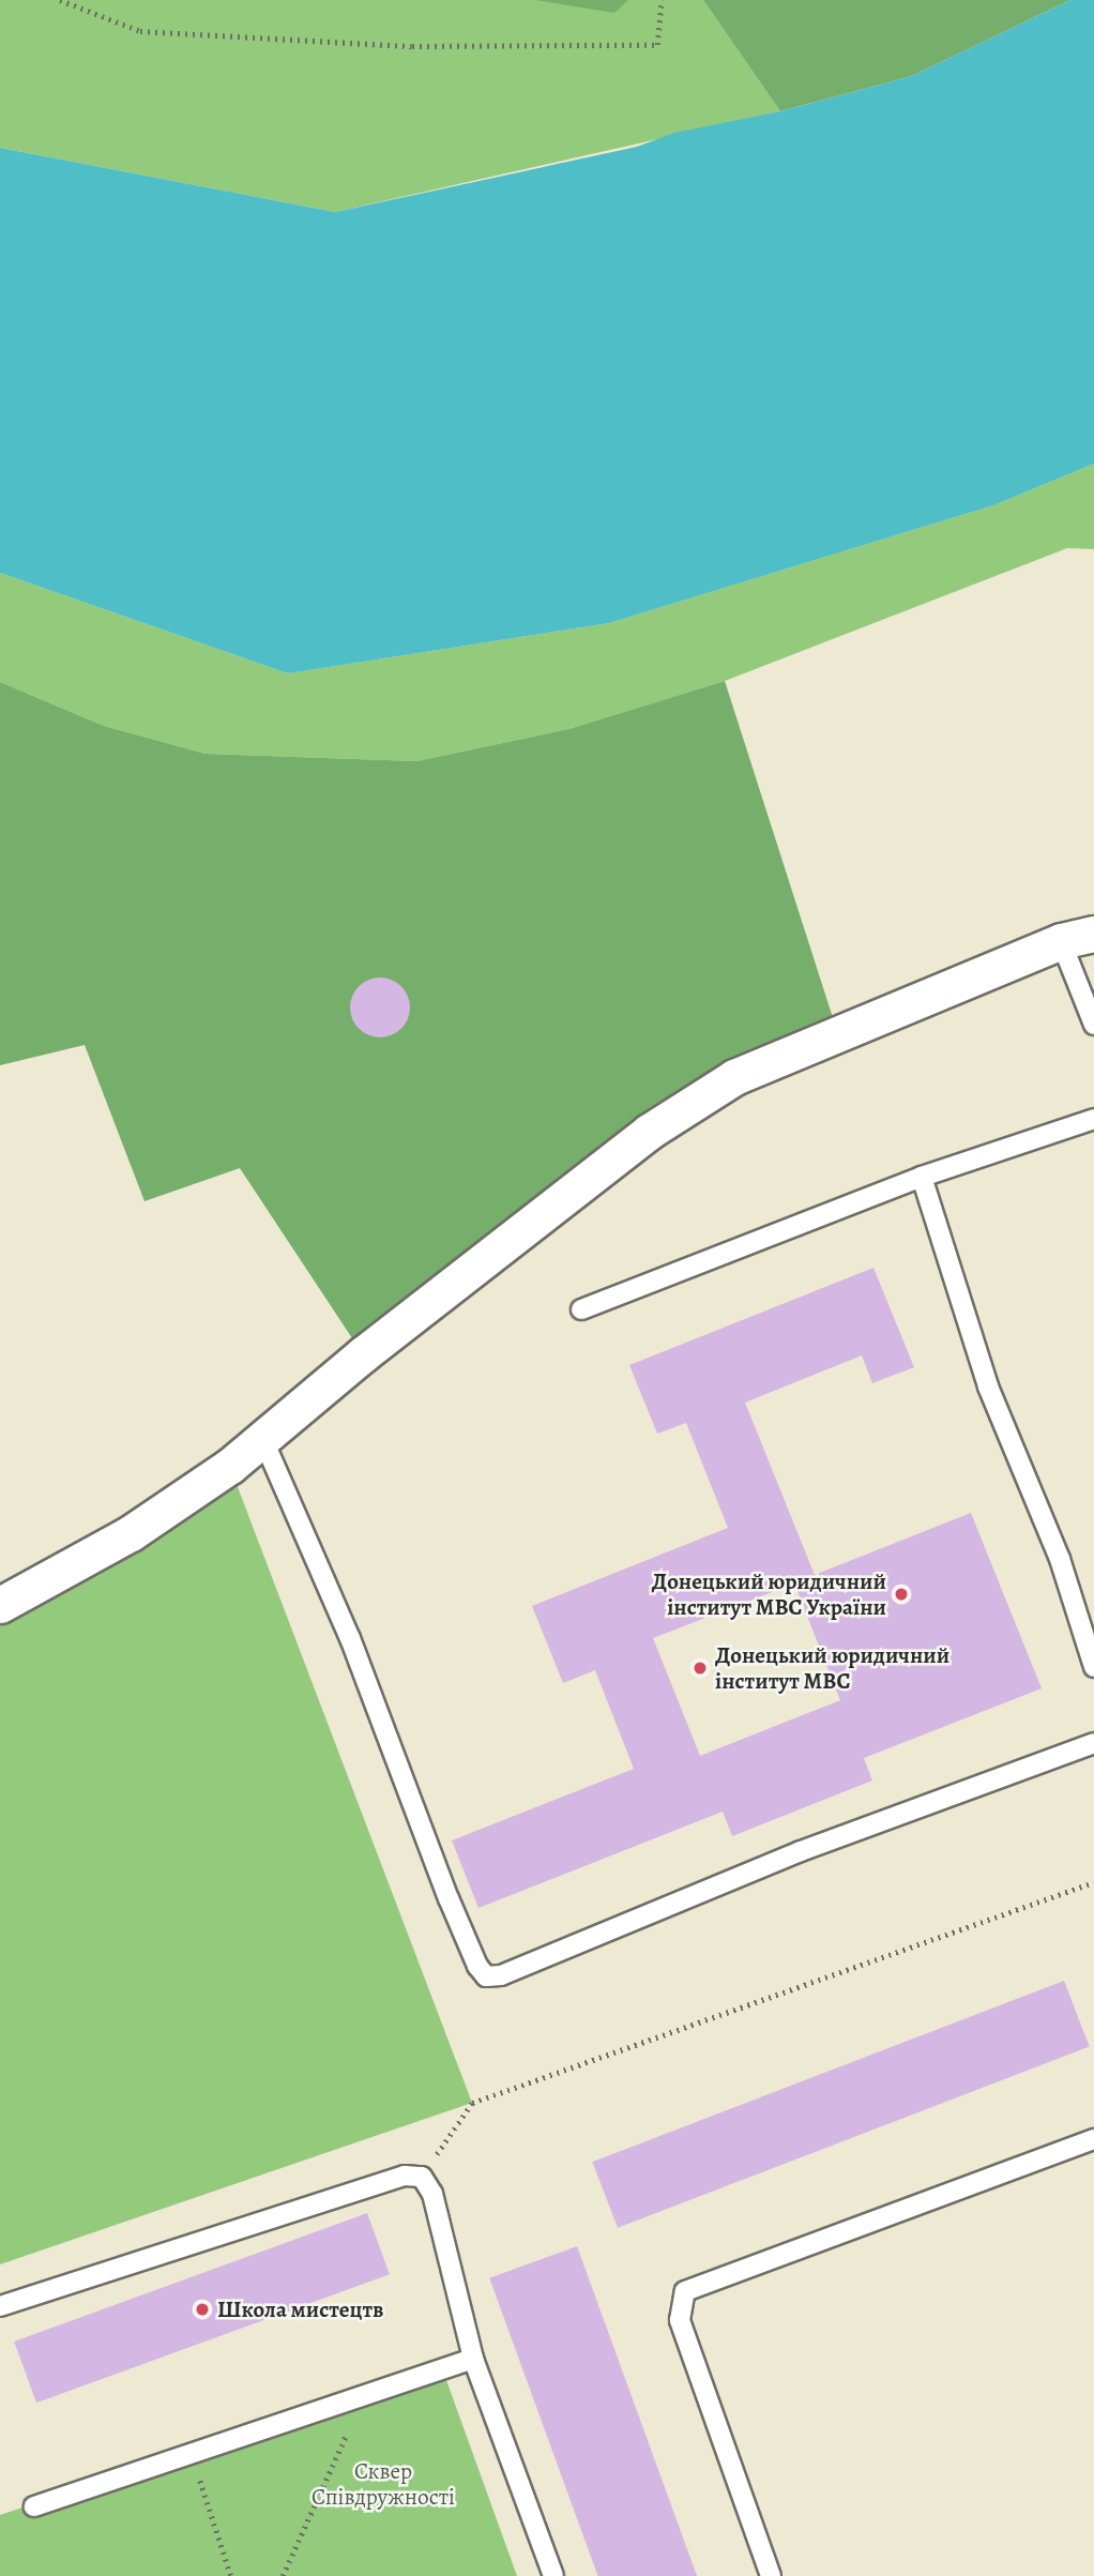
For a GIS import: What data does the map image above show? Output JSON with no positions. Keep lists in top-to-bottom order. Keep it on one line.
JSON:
{"parks":["Сквер Співдружності"],"places":["Донецький юридичний інститут МВС України","Донецький юридичний інститут МВС","Школа мистецтв"]}
